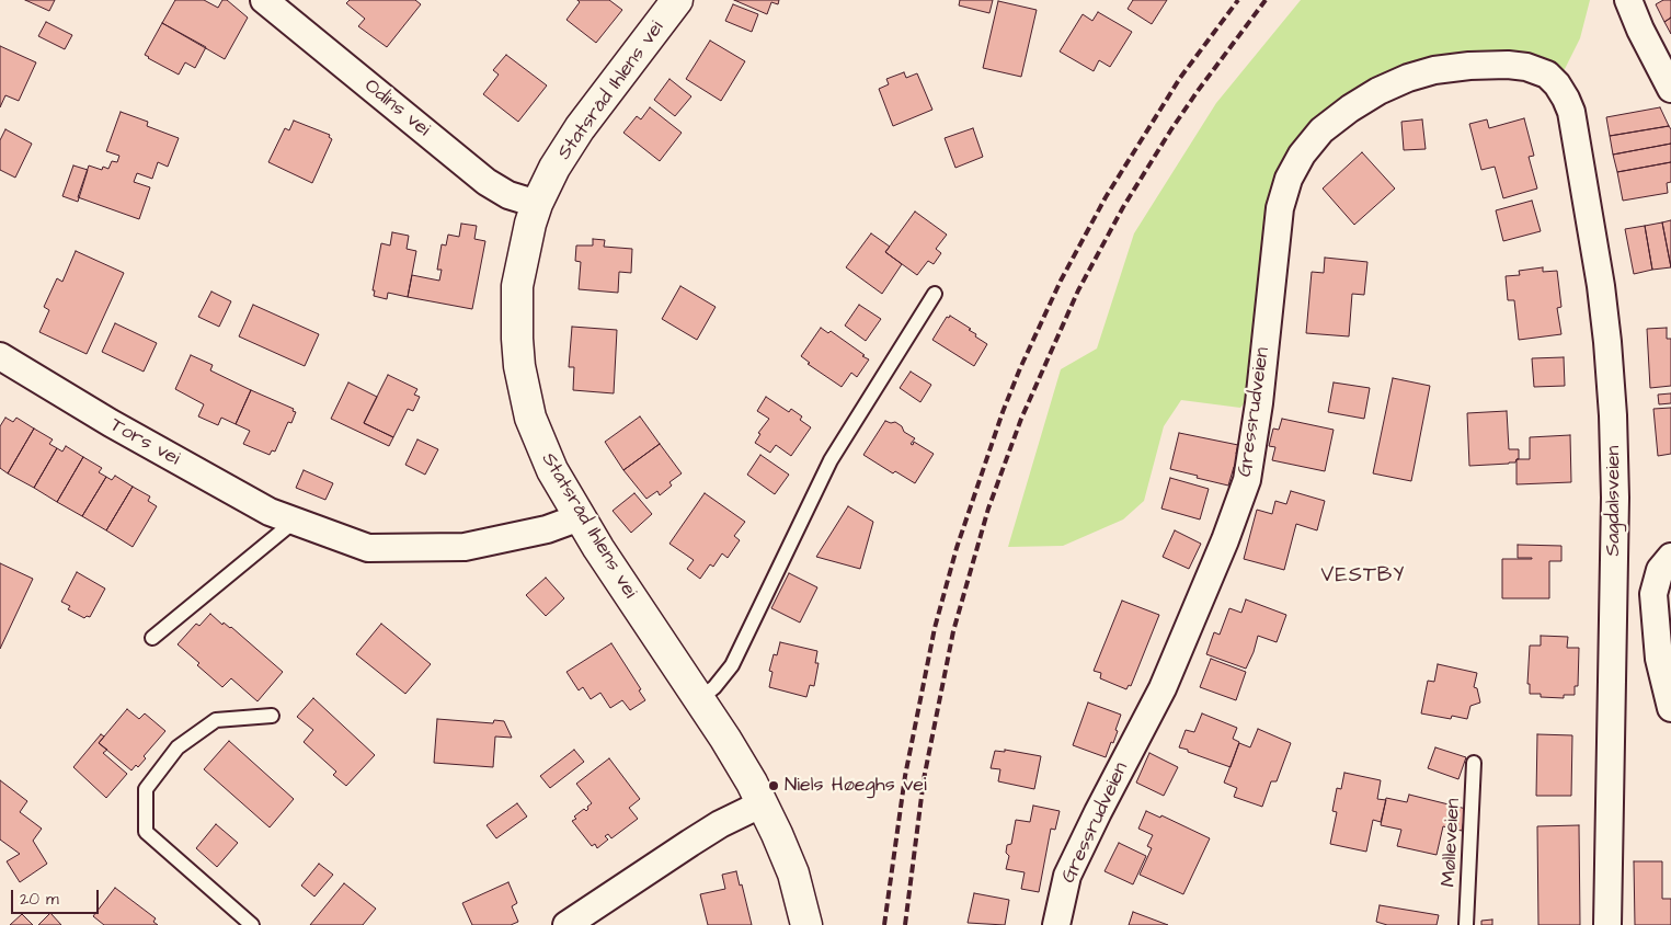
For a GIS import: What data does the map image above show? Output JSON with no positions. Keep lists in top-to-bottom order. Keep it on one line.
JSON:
{"streets":{"street":["Statsråd Ihlens vei","Odins vei","Gressrudveien","Tors vei","Sagdalsveien"],"lane":["Mølleveien"]},"crossings":[["Statsråd Ihlens vei","Odins vei"],["Statsråd Ihlens vei","Tors vei"],["Gressrudveien","Sagdalsveien"]],"districts":["VESTBY"],"places":["Niels Høeghs vei"],"scale_bar":"20 m"}
